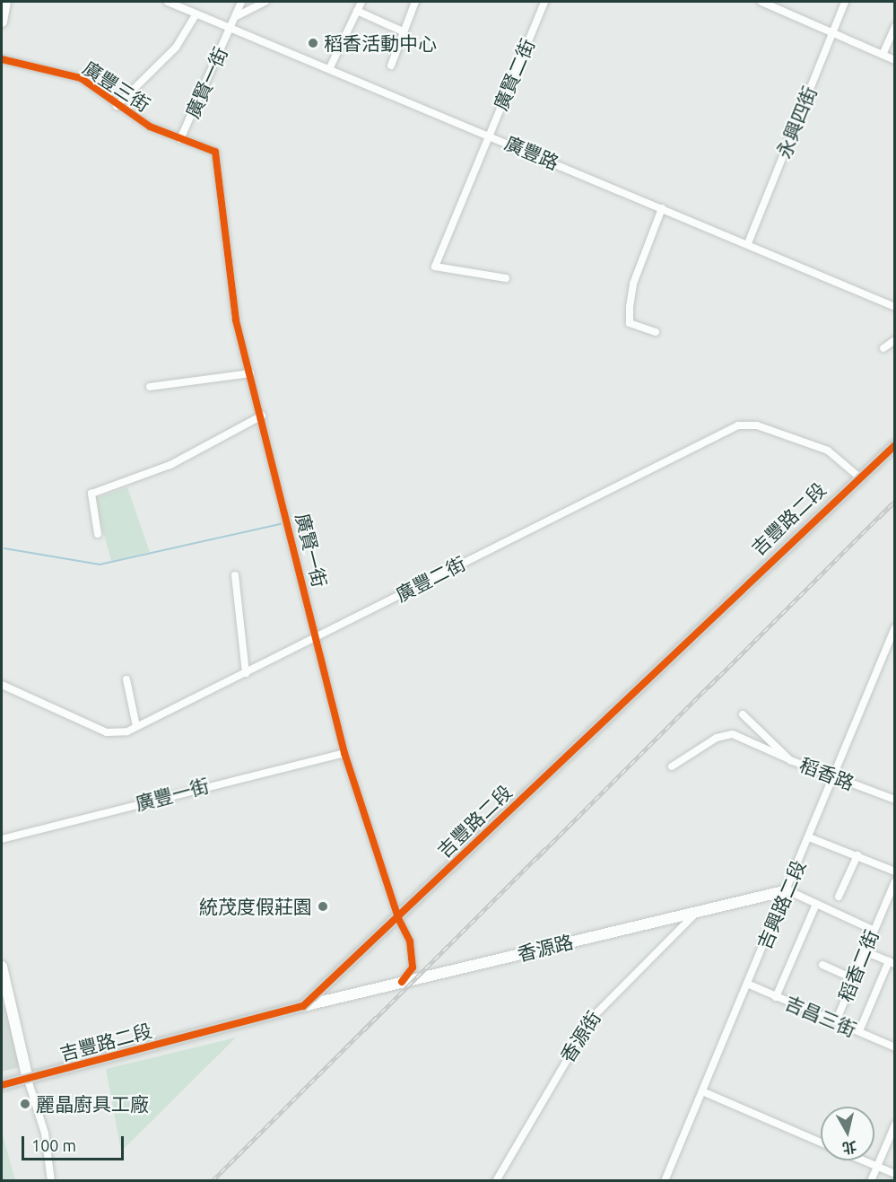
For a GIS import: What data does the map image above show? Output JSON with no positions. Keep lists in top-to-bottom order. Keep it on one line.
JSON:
{"streets":{"main road":["吉豐路二段"],"street":["廣賢二街","廣賢一街","廣豐三街","永興四街","廣豐路","廣豐二街","稻香路","廣豐一街","吉興路二段","香源路","稻香二街","吉昌三街","香源街"]},"crossings":[["廣賢二街","廣豐路"],["廣賢一街","廣豐三街"],["廣賢一街","廣豐路"],["廣賢一街","吉豐路二段"],["廣賢一街","廣豐二街"],["廣賢一街","廣豐一街"],["廣賢一街","香源路"],["永興四街","廣豐路"],["吉豐路二段","廣豐二街"],["吉豐路二段","香源路"],["稻香路","吉興路二段"],["吉興路二段","香源路"],["吉興路二段","吉昌三街"],["香源路","香源街"],["稻香二街","吉昌三街"]],"places":["稻香活動中心","統茂度假莊園","麗晶廚具工廠"],"scale_bar":"100 m","north":"bottom"}
